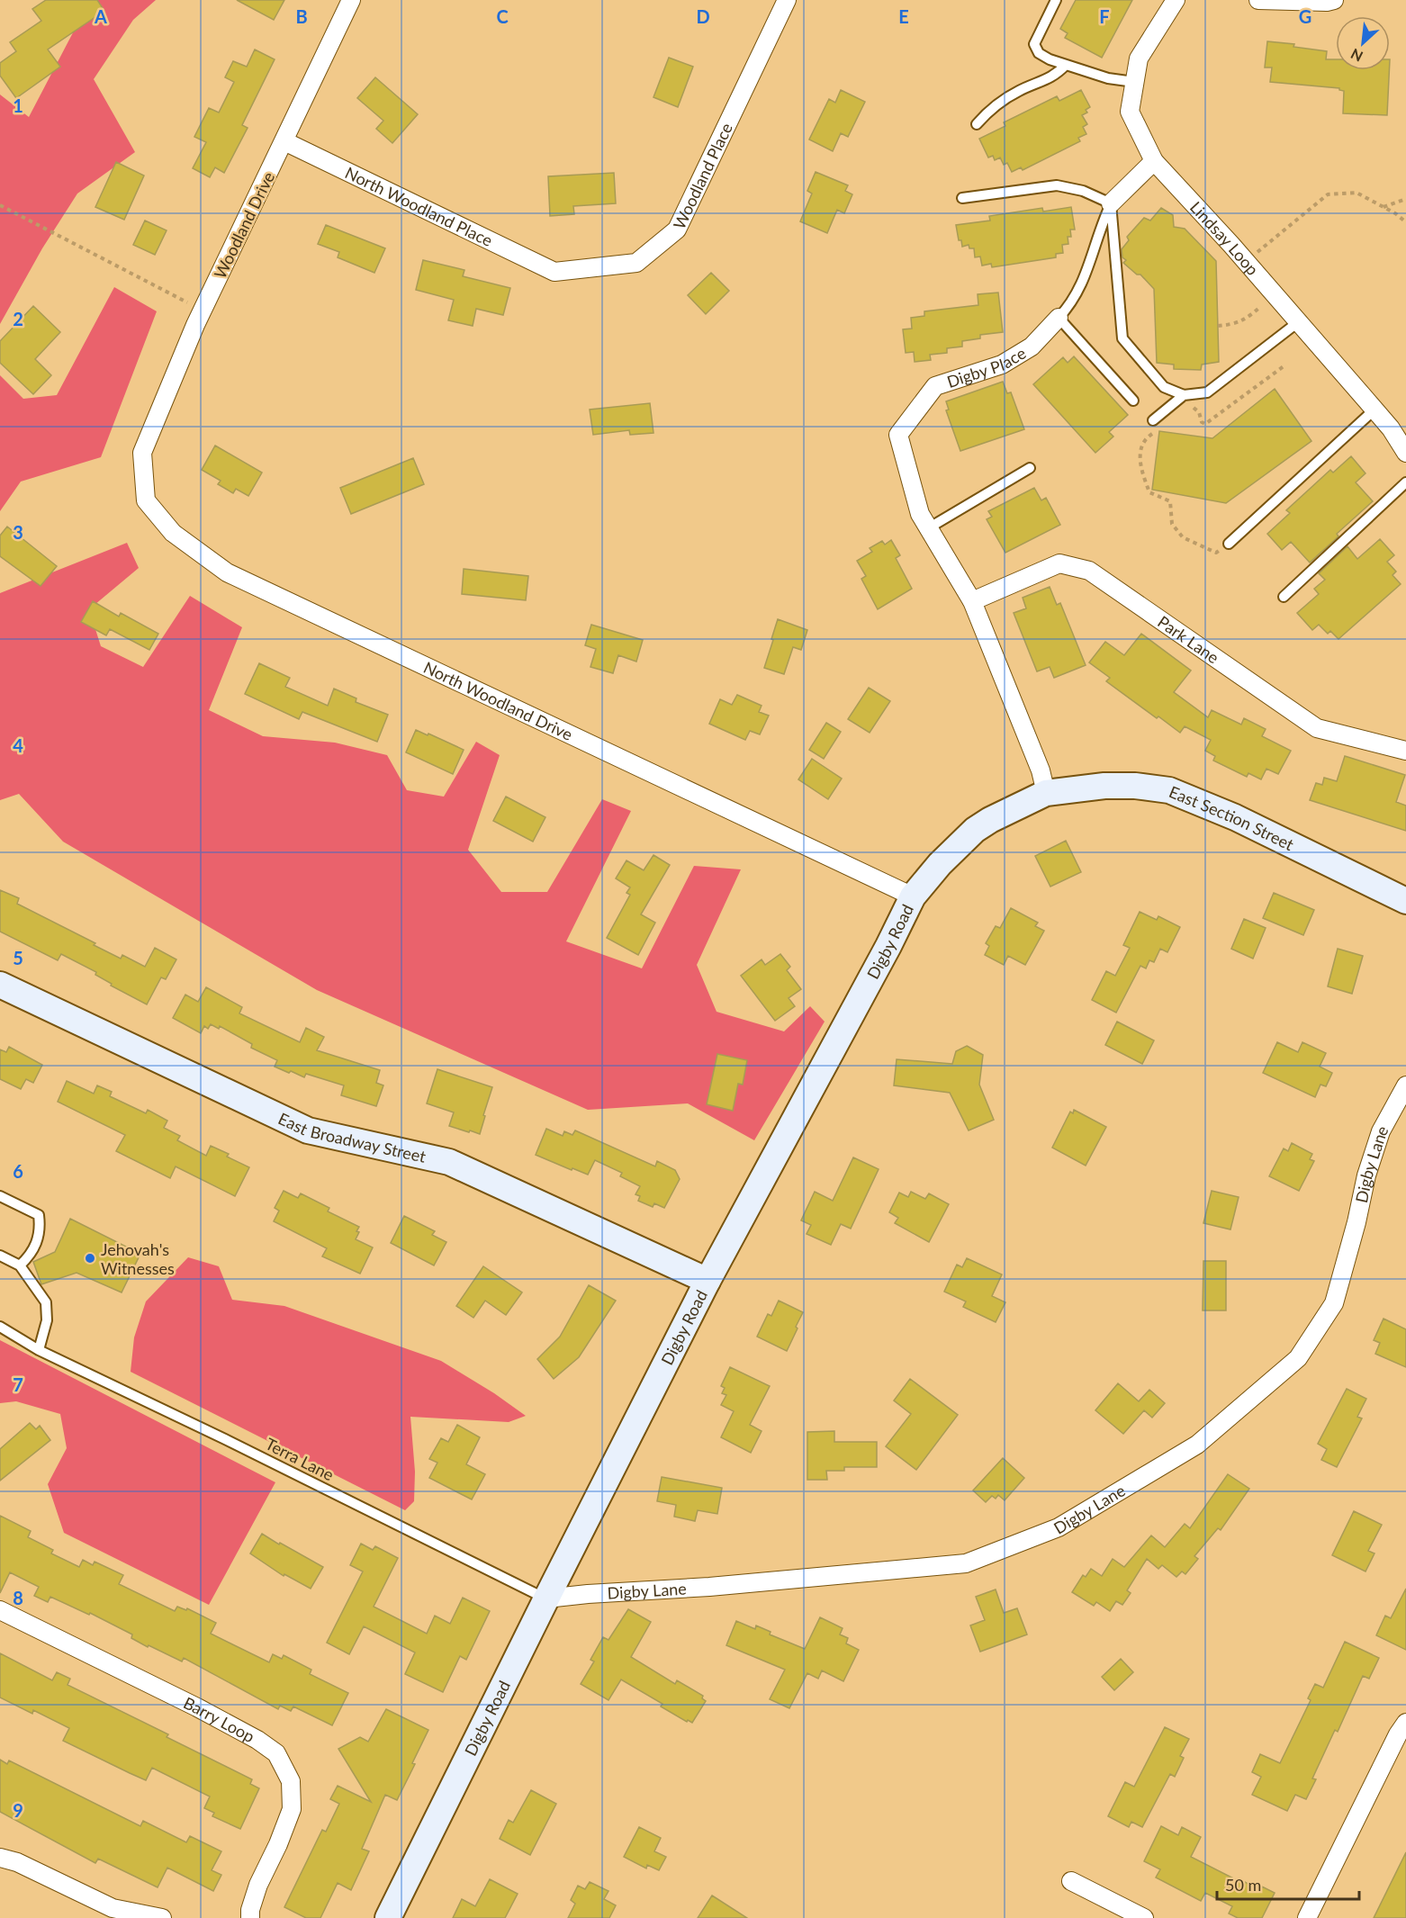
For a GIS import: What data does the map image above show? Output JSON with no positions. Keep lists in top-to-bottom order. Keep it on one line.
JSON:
{"streets":{"street":["Woodland Place","North Woodland Place","Woodland Drive","Lindsay Loop","Digby Place","Park Lane","North Woodland Drive","East Section Street","Digby Road","East Broadway Street","Digby Lane","Barry Loop"],"lane":["Terra Lane"]},"crossings":[["Woodland Place","North Woodland Place"],["North Woodland Place","Woodland Drive"],["Woodland Drive","North Woodland Drive"],["Lindsay Loop","Digby Place"],["Digby Place","Park Lane"],["Digby Place","East Section Street"],["Digby Place","Digby Road"],["North Woodland Drive","Digby Road"],["East Section Street","Digby Road"],["Digby Road","East Broadway Street"],["Digby Road","Digby Lane"],["Digby Road","Terra Lane"],["Digby Lane","Terra Lane"]],"places":["Jehovah's Witnesses"],"scale_bar":"50 m","north":"bottom left","grid":{"columns":["A","B","C","D","E","F","G"],"rows":["1","2","3","4","5","6","7","8","9"]}}
